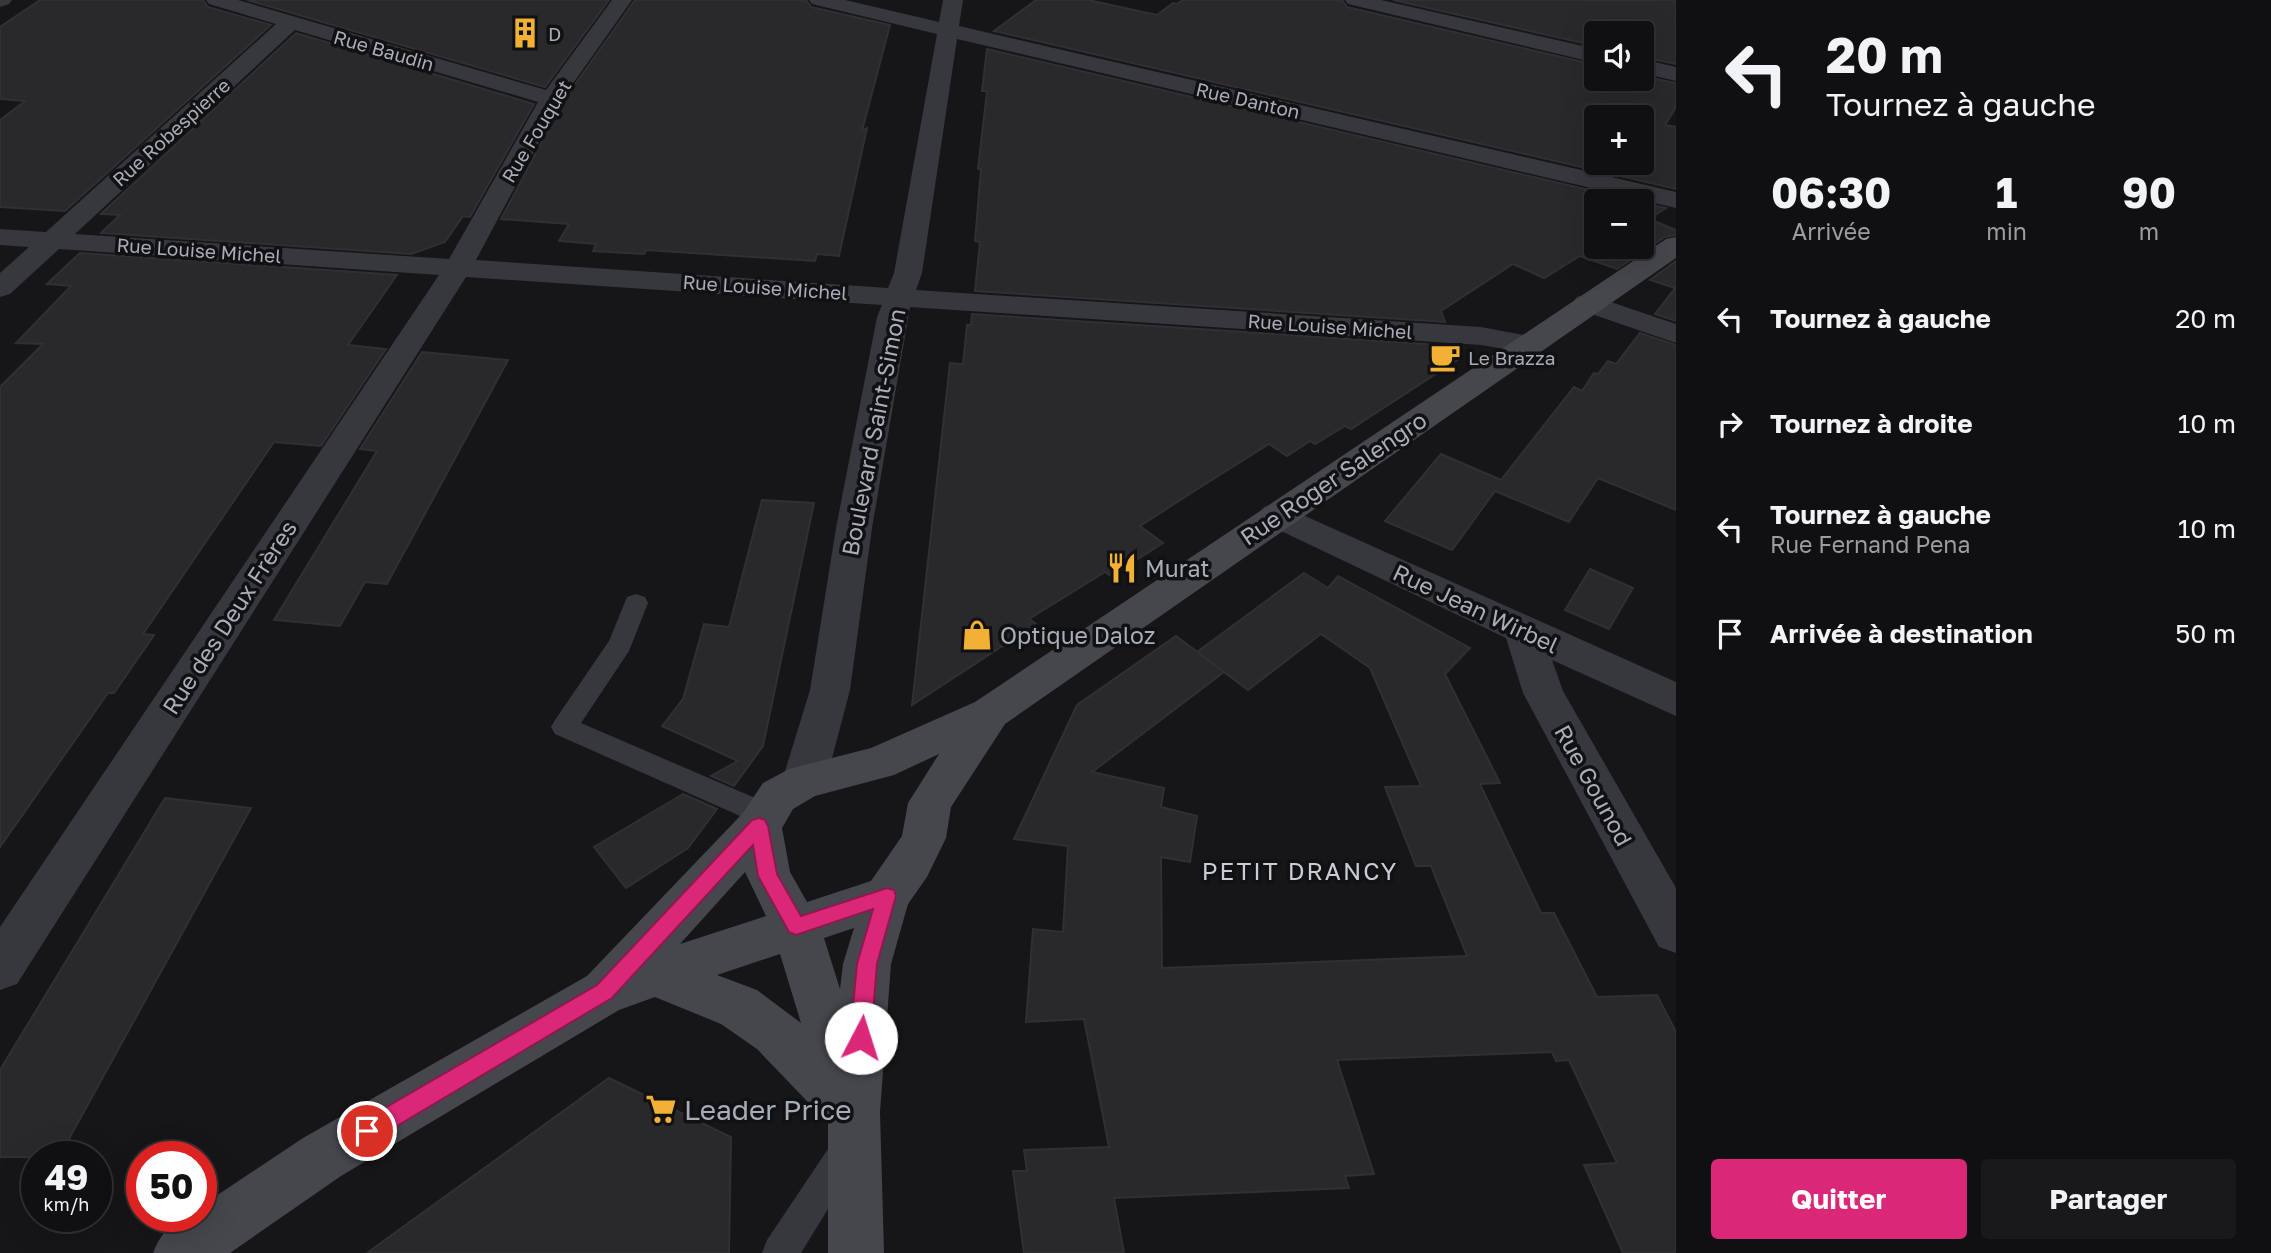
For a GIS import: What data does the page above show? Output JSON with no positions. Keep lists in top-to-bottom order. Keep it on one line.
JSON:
{"streets":{"main road":["Rue Roger Salengro"],"street":["Rue Baudin","Rue Danton","Rue Fouquet","Rue Robespierre","Rue Louise Michel","Boulevard Saint-Simon","Rue Jean Wirbel","Rue des Deux Frères","Rue Gounod"]},"crossings":[["Rue Baudin","Rue Fouquet"],["Rue Baudin","Rue Robespierre"],["Rue Danton","Boulevard Saint-Simon"],["Rue Fouquet","Rue Louise Michel"],["Rue Fouquet","Rue des Deux Frères"],["Rue Robespierre","Rue Louise Michel"],["Rue Louise Michel","Boulevard Saint-Simon"],["Rue Louise Michel","Rue Roger Salengro"],["Rue Louise Michel","Rue des Deux Frères"],["Boulevard Saint-Simon","Rue Roger Salengro"],["Rue Roger Salengro","Rue Jean Wirbel"],["Rue Jean Wirbel","Rue Gounod"]],"districts":["PETIT DRANCY"],"places":{"building":["D"],"cafe":["Le Brazza"],"restaurant":["Murat"],"shop":["Optique Daloz"],"supermarket":["Leader Price"]},"page":{"turn":["20 m","Tournez à gauche"],"map_buttons":["+","−"],"eta":["06:30","Arrivée","1","min","90","m"],"list":[{"name":"Tournez à gauche","value":"20 m"},{"name":"Tournez à droite","value":"10 m"},{"name":"Tournez à gauche","note":"Rue Fernand Pena","value":"10 m"},{"name":"Arrivée à destination","value":"50 m"}],"speed":"49 km/h","limit":"50","buttons":["Quitter","Partager"]}}
